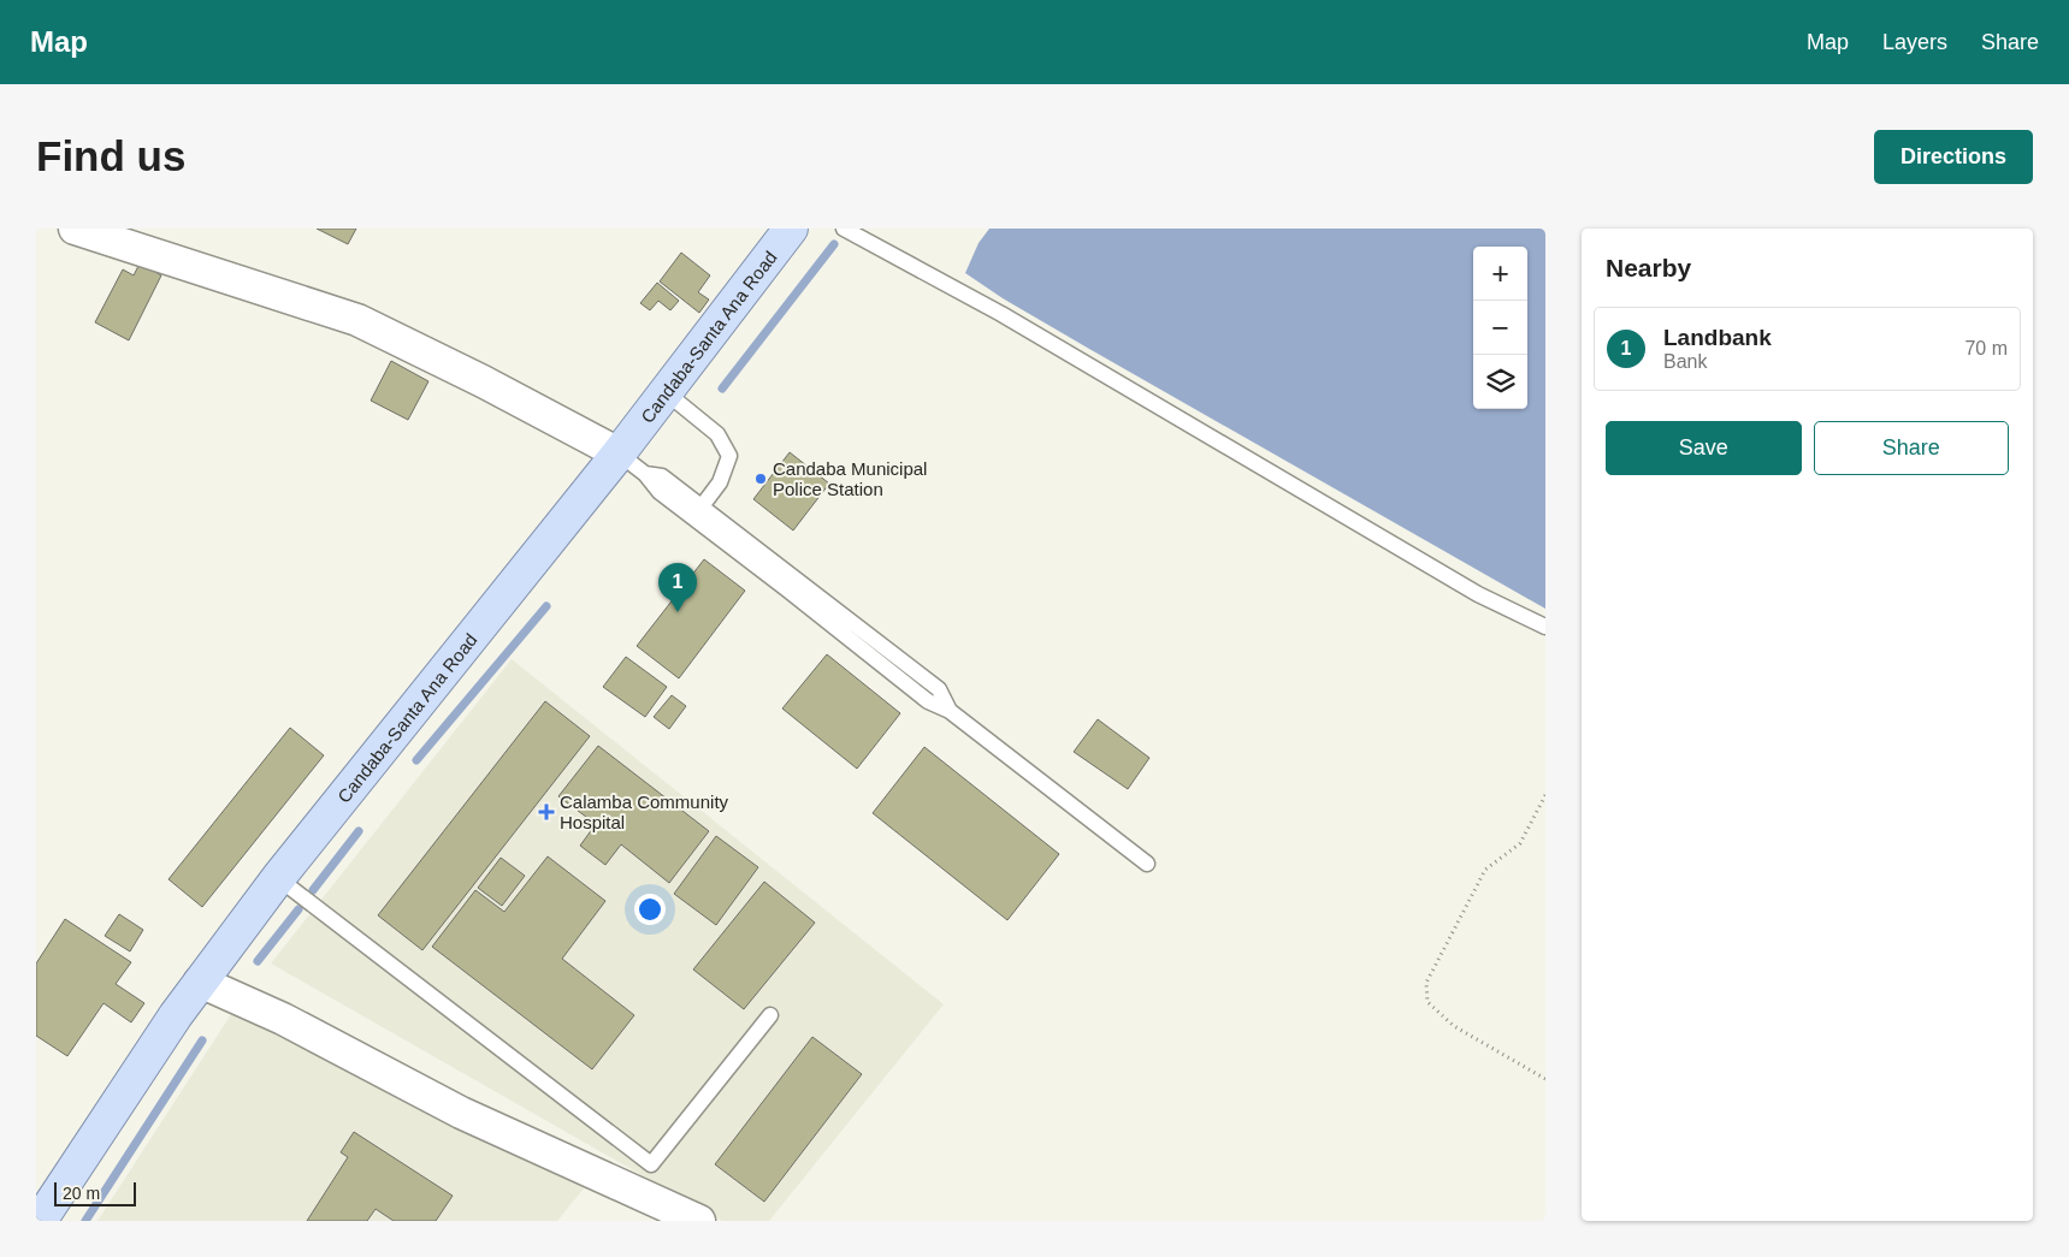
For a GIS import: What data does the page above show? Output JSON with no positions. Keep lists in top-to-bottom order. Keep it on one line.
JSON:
{"streets":{"main road":["Candaba-Santa Ana Road"]},"places":{"other":["Candaba Municipal Police Station"],"health":["Calamba Community Hospital"]},"scale_bar":"20 m","page":{"header":"Map","nav":["Map","Layers","Share"],"buttons":["Directions",["Save","Share"]],"title":"Find us","heading":"Nearby","map_buttons":["+","−"],"list":[{"mark":"1","name":"Landbank","note":"Bank","value":"70 m"}],"pins":"1","scale":"20 m"}}
